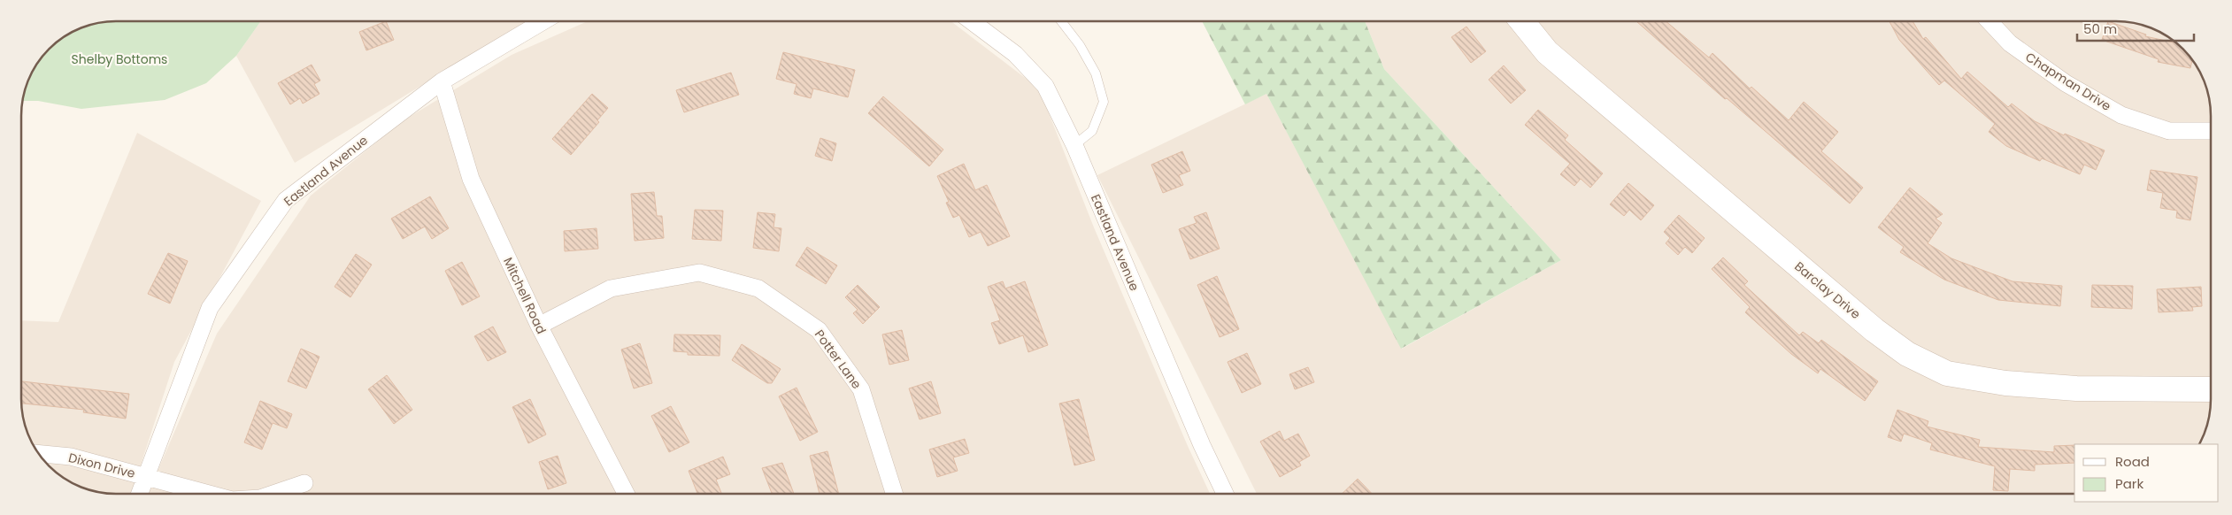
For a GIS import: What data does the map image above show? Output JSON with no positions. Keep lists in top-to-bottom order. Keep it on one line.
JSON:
{"streets":{"street":["Chapman Drive","Eastland Avenue","Barclay Drive","Mitchell Road","Potter Lane","Dixon Drive"]},"crossings":[["Eastland Avenue","Mitchell Road"],["Eastland Avenue","Dixon Drive"],["Mitchell Road","Potter Lane"]],"parks":["Shelby Bottoms"],"legend":["Road","Park"],"scale_bar":"50 m"}
